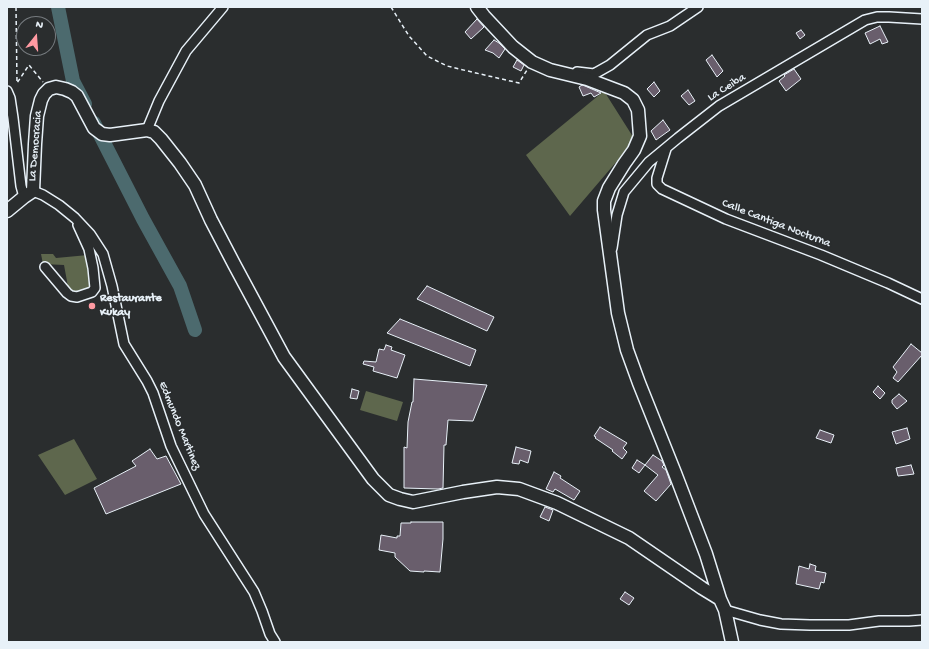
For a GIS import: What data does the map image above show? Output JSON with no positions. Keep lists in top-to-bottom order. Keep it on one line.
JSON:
{"streets":{"street":["La Ceiba","La Democracia","Calle Cantiga Nocturna","Edmundo Martinez"]},"crossings":[["La Ceiba","Calle Cantiga Nocturna"],["La Democracia","Edmundo Martinez"]],"places":["Restaurante Kukay"],"north":"top"}
